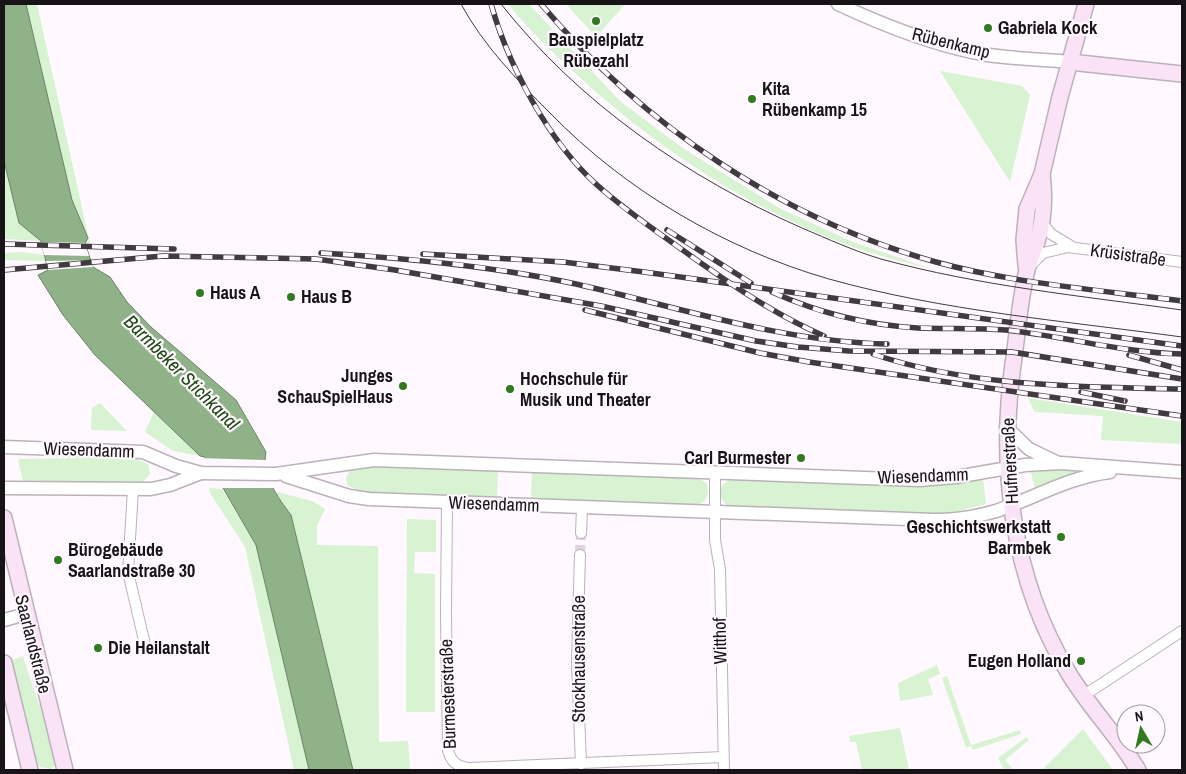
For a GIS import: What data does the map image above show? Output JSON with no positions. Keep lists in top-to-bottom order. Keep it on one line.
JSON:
{"streets":{"main road":["Hufnerstraße","Saarlandstraße"],"street":["Rübenkamp","Krüsistraße","Wiesendamm","Witthof","Stockhausenstraße","Burmesterstraße"]},"crossings":[["Rübenkamp","Hufnerstraße"],["Krüsistraße","Hufnerstraße"],["Wiesendamm","Hufnerstraße"],["Wiesendamm","Witthof"],["Wiesendamm","Burmesterstraße"],["Witthof","Burmesterstraße"],["Stockhausenstraße","Burmesterstraße"]],"water":["Barmbeker Stichkanal"],"places":["Bauspielplatz Rübezahl","Gabriela Kock","Kita Rübenkamp 15","Haus A","Haus B","Junges SchauSpielHaus","Hochschule für Musik und Theater","Carl Burmester","Geschichtswerkstatt Barmbek","Bürogebäude Saarlandstraße 30","Die Heilanstalt","Eugen Holland"],"north":"top"}
